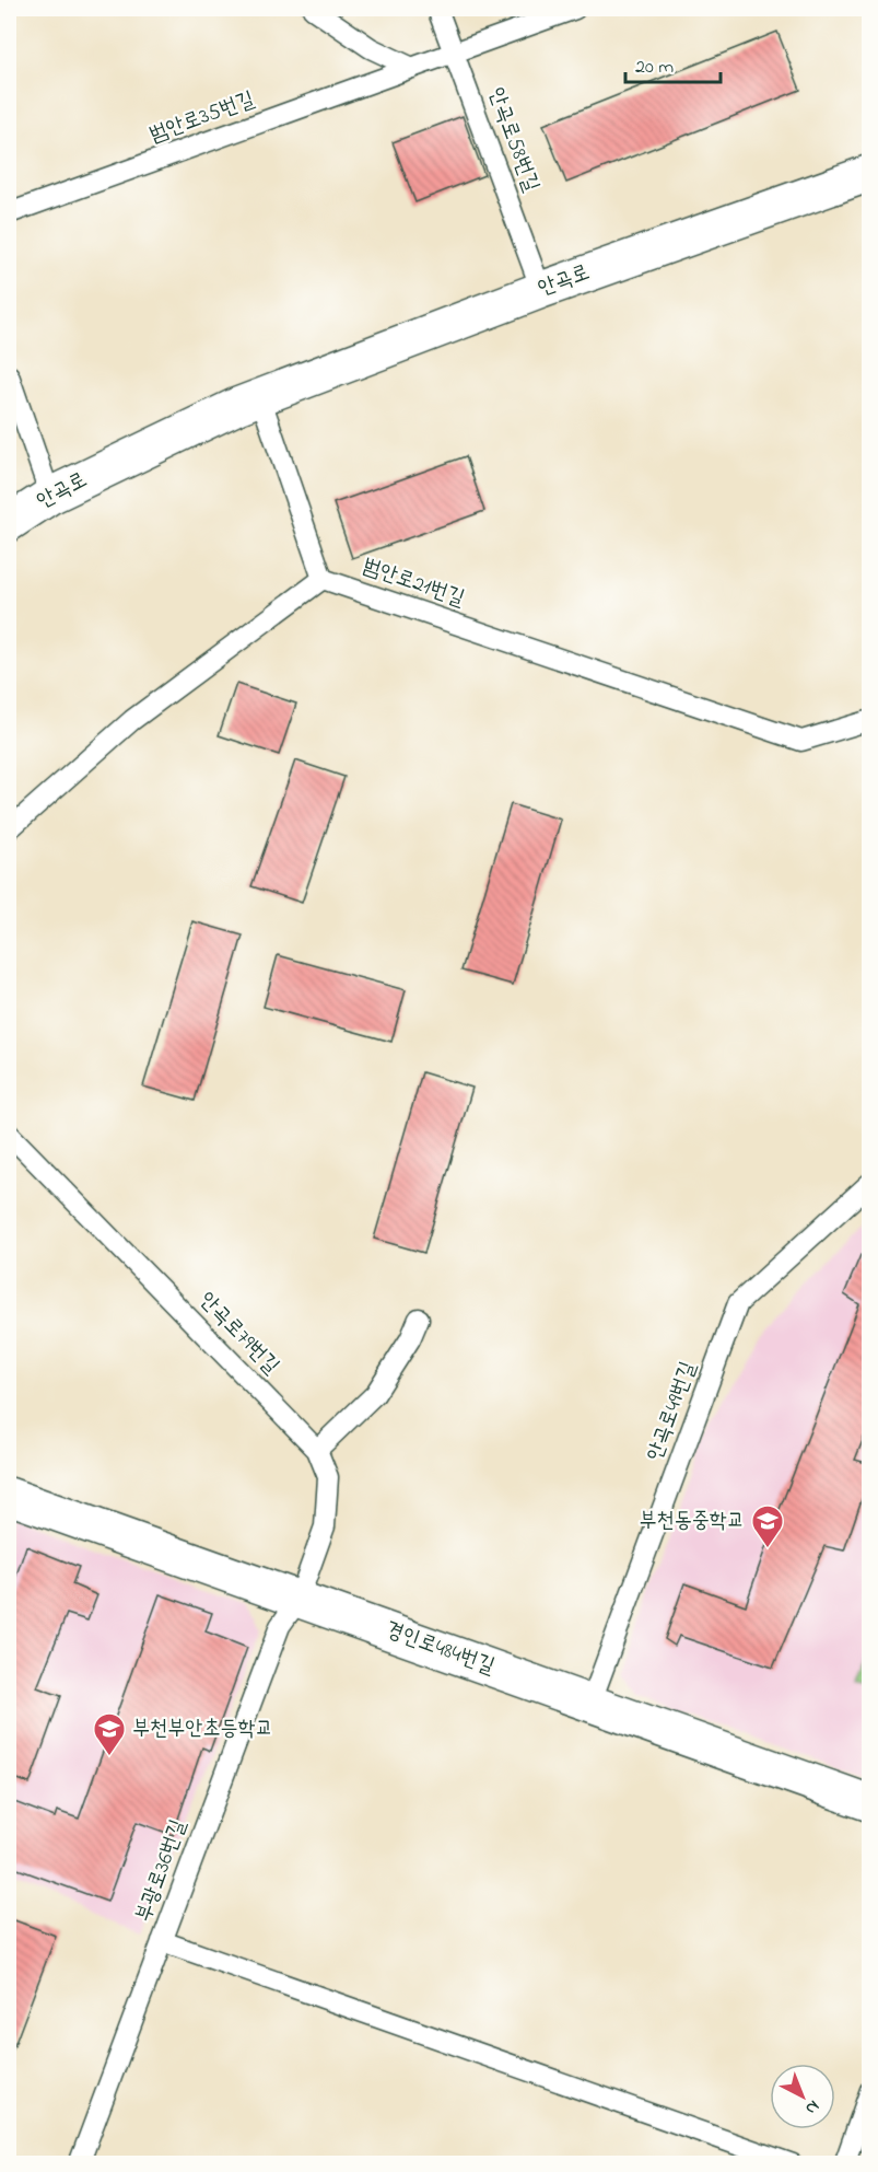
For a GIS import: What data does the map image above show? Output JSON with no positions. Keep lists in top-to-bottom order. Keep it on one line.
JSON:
{"streets":{"street":["안곡로","경인로484번길"],"lane":["범안로35번길","안곡로58번길","범안로21번길","안곡로79번길","안곡로49번길","부광로36번길"]},"crossings":[["범안로35번길","안곡로58번길"],["안곡로58번길","안곡로"],["안곡로79번길","경인로484번길"],["안곡로79번길","부광로36번길"],["안곡로49번길","경인로484번길"],["경인로484번길","부광로36번길"]],"places":{"school or university":["부천동중학교","부천부안초등학교"]},"scale_bar":"20 m","north":"bottom right"}
